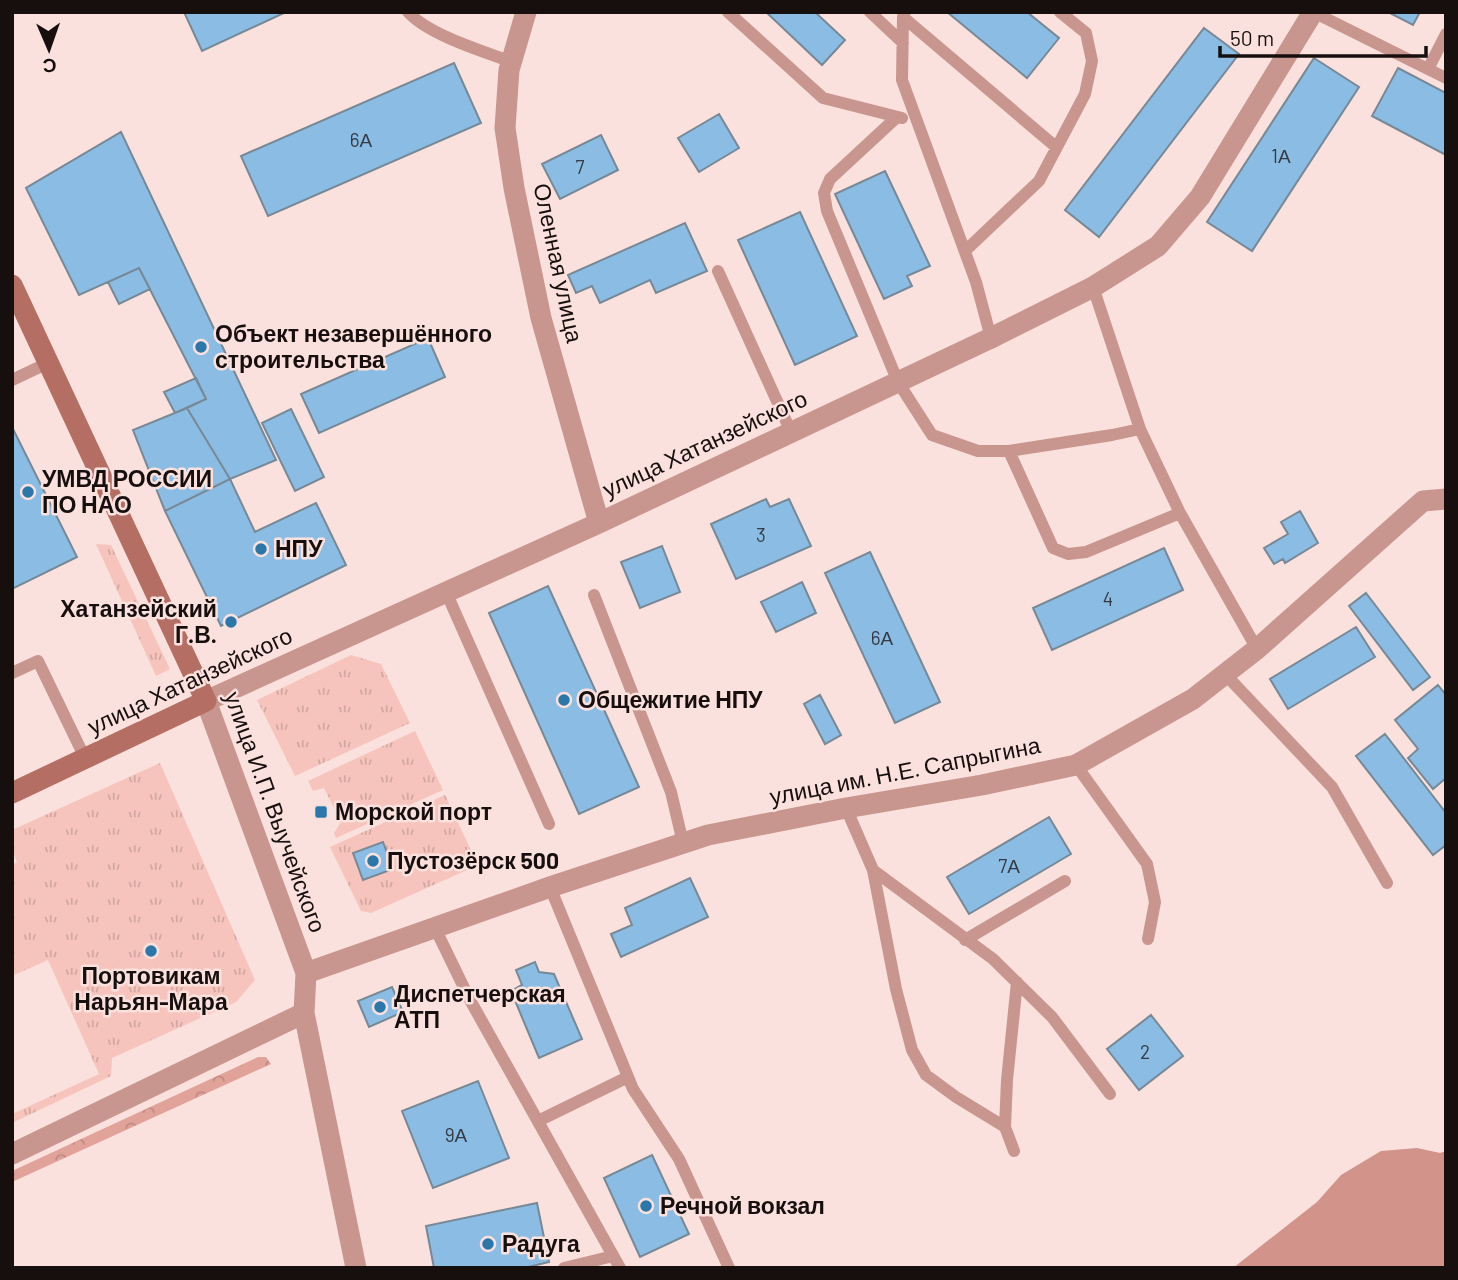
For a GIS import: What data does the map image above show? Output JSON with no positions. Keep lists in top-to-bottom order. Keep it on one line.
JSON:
{"streets":{"main road":["улица Хатанзейского","улица И.П. Выучейского"],"street":["Оленная улица","улица им. Н.Е. Сапрыгина"]},"crossings":[["Оленная улица","улица Хатанзейского"],["улица Хатанзейского","улица И.П. Выучейского"],["улица им. Н.Е. Сапрыгина","улица И.П. Выучейского"]],"places":{"other":["Объект незавершённого строительства","УМВД РОССИИ ПО НАО","НПУ","Хатанзейский Г.В.","Общежитие НПУ","Пустозёрск 500","Портовикам Нарьян-Мара","Диспетчерская АТП","Речной вокзал","Радуга"],"transit":["Морской порт"]},"house_numbers":["6А","1А","7","3","4","6А","7А","2","9А"],"scale_bar":"50 m","north":"bottom"}
